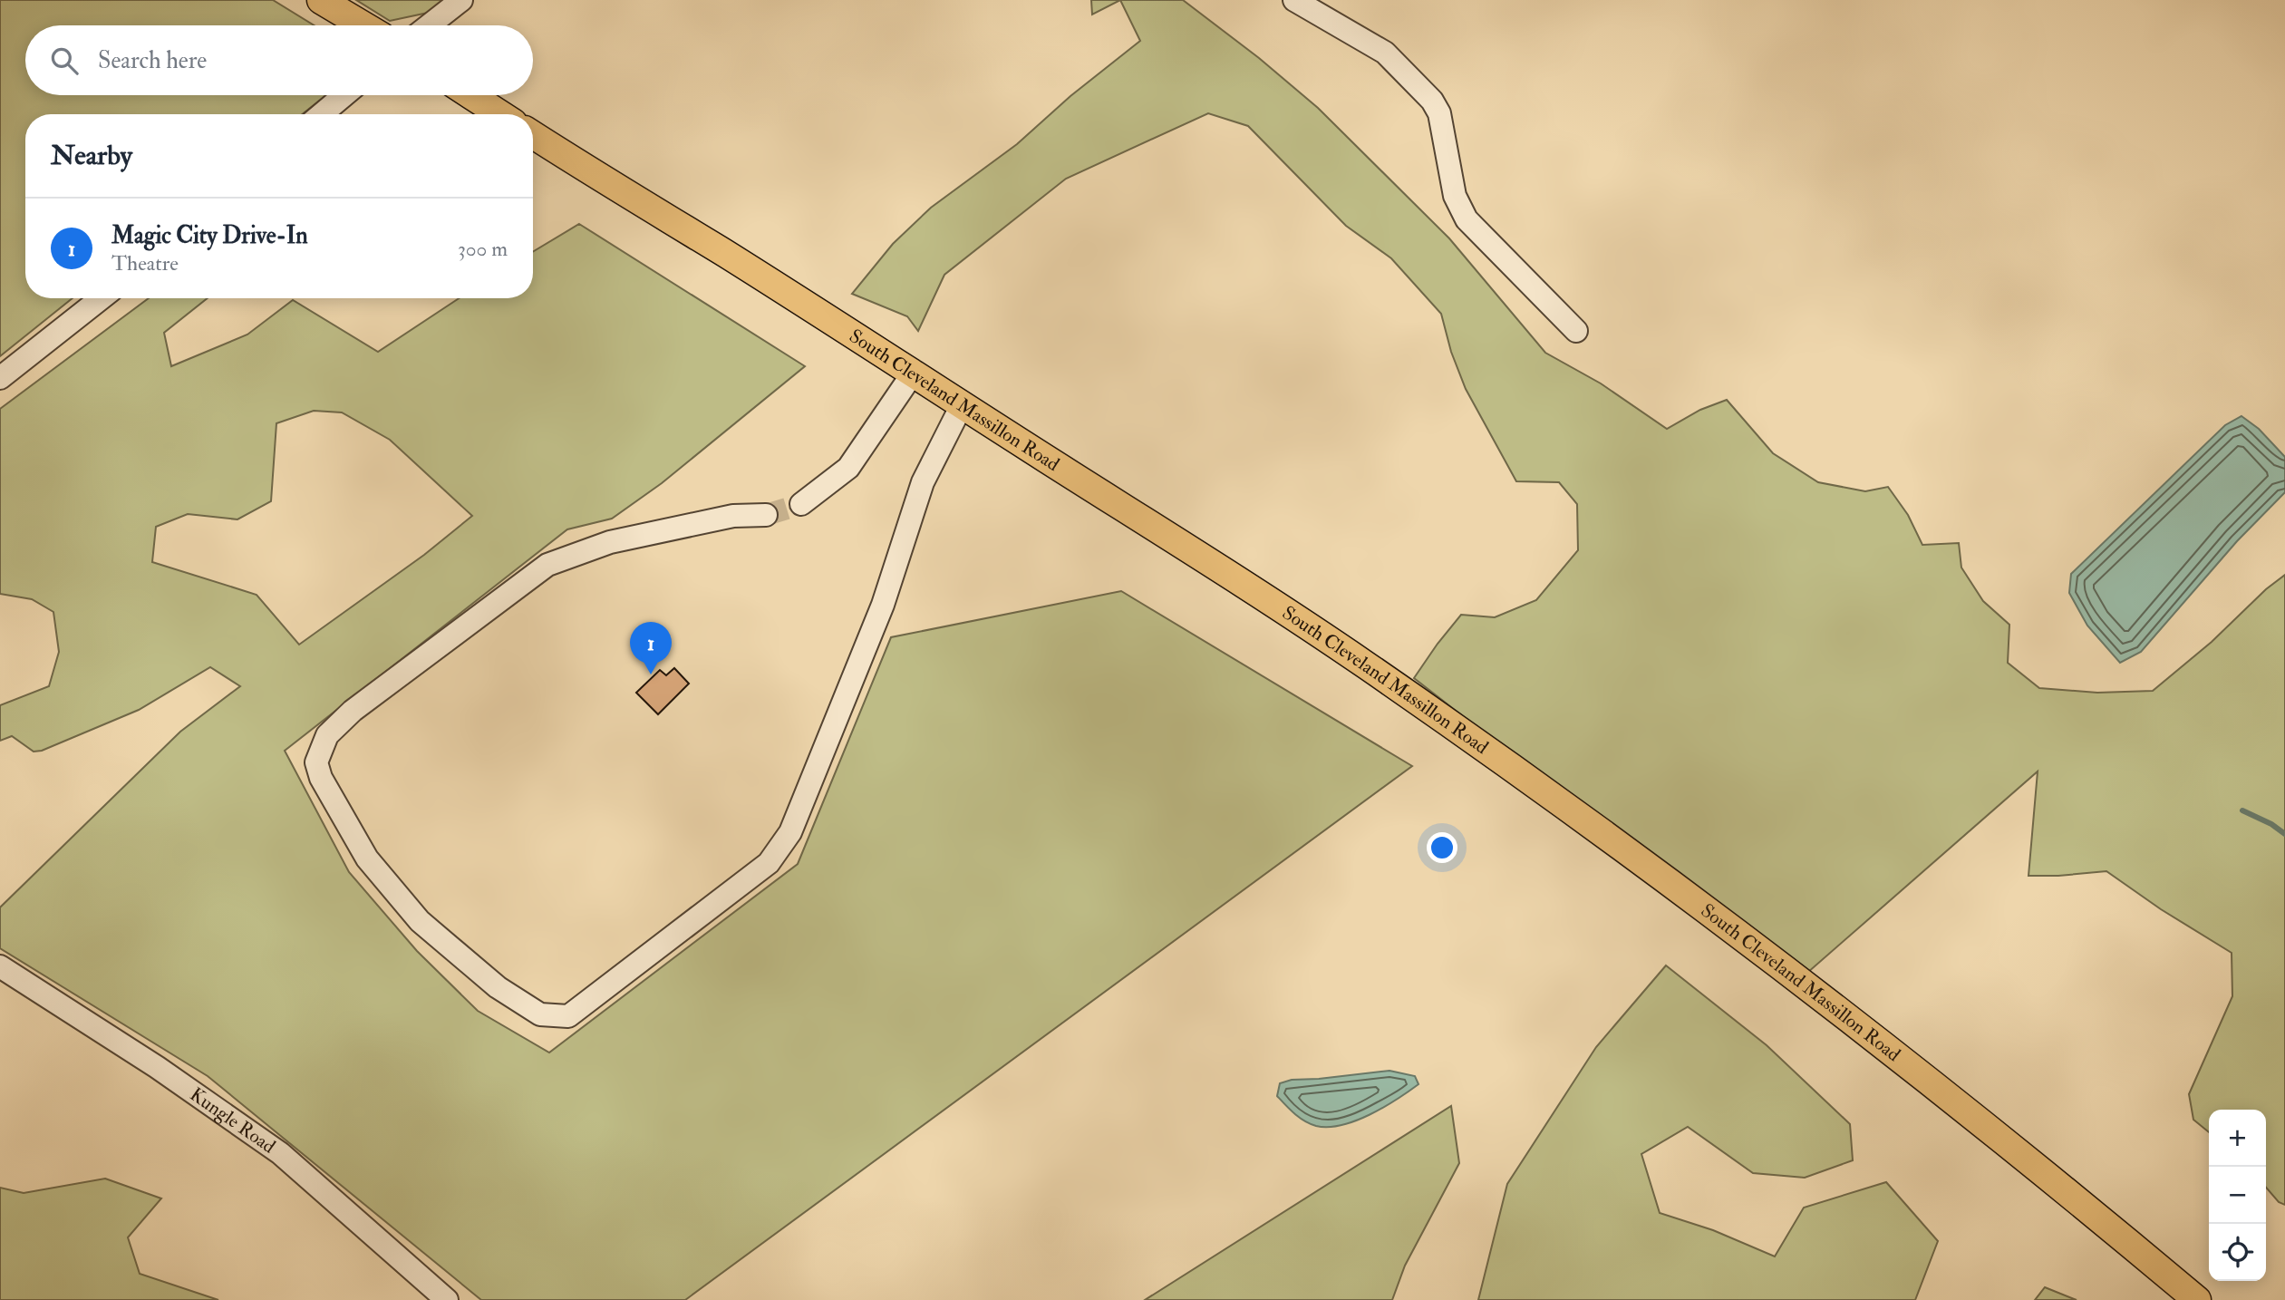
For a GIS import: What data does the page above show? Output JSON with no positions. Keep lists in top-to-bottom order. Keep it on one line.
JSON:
{"streets":{"main road":["South Cleveland Massillon Road"],"street":["Kungle Road"]},"page":{"search":"Search here","heading":"Nearby","list":[{"mark":"1","name":"Magic City Drive-In","note":"Theatre","value":"300 m"}],"pins":"1","map_buttons":["+","−"]}}
